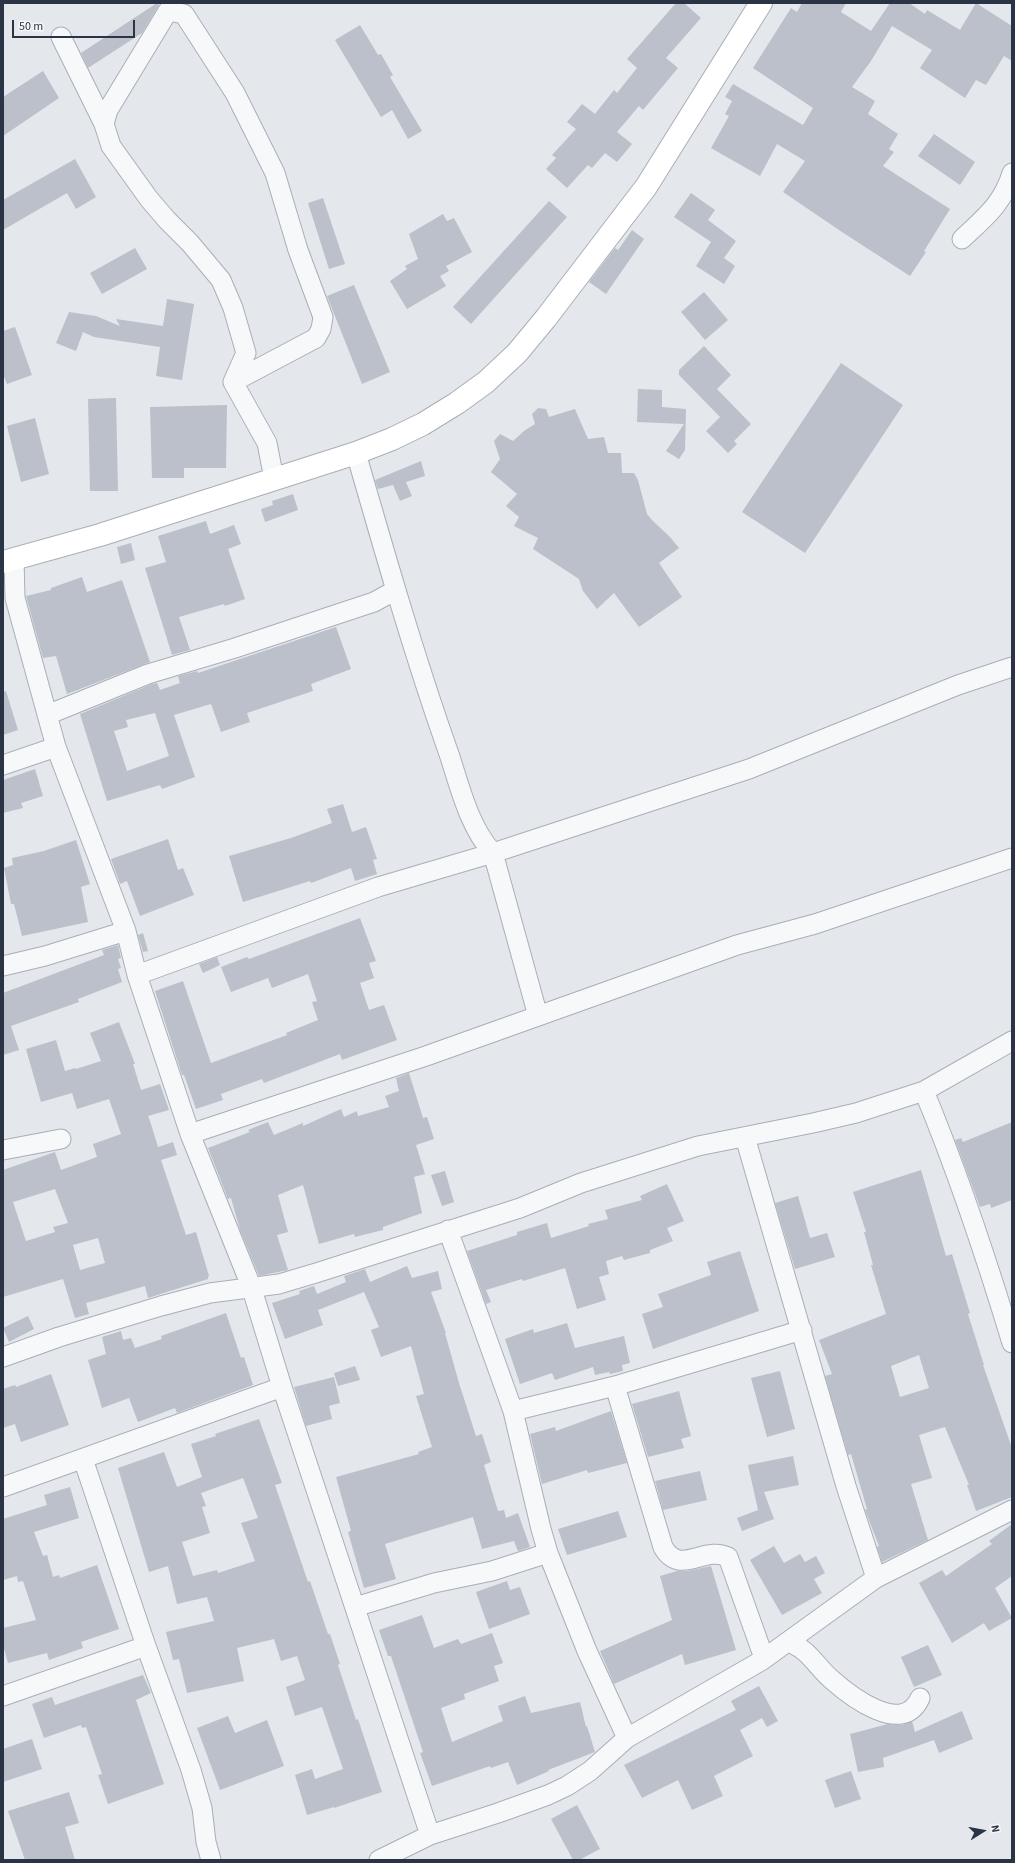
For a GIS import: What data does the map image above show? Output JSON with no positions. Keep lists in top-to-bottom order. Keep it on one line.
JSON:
{"scale_bar":"50 m","north":"right"}
